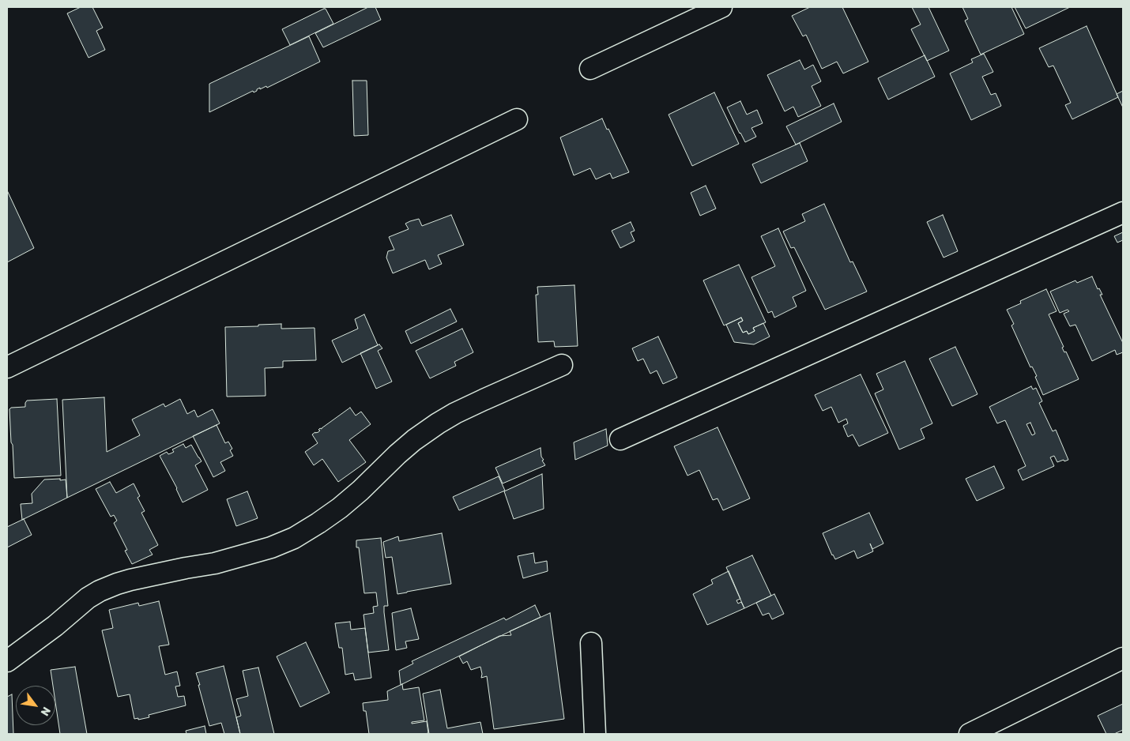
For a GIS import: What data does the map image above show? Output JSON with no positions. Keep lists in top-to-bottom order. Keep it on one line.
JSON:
{"north":"bottom right"}
